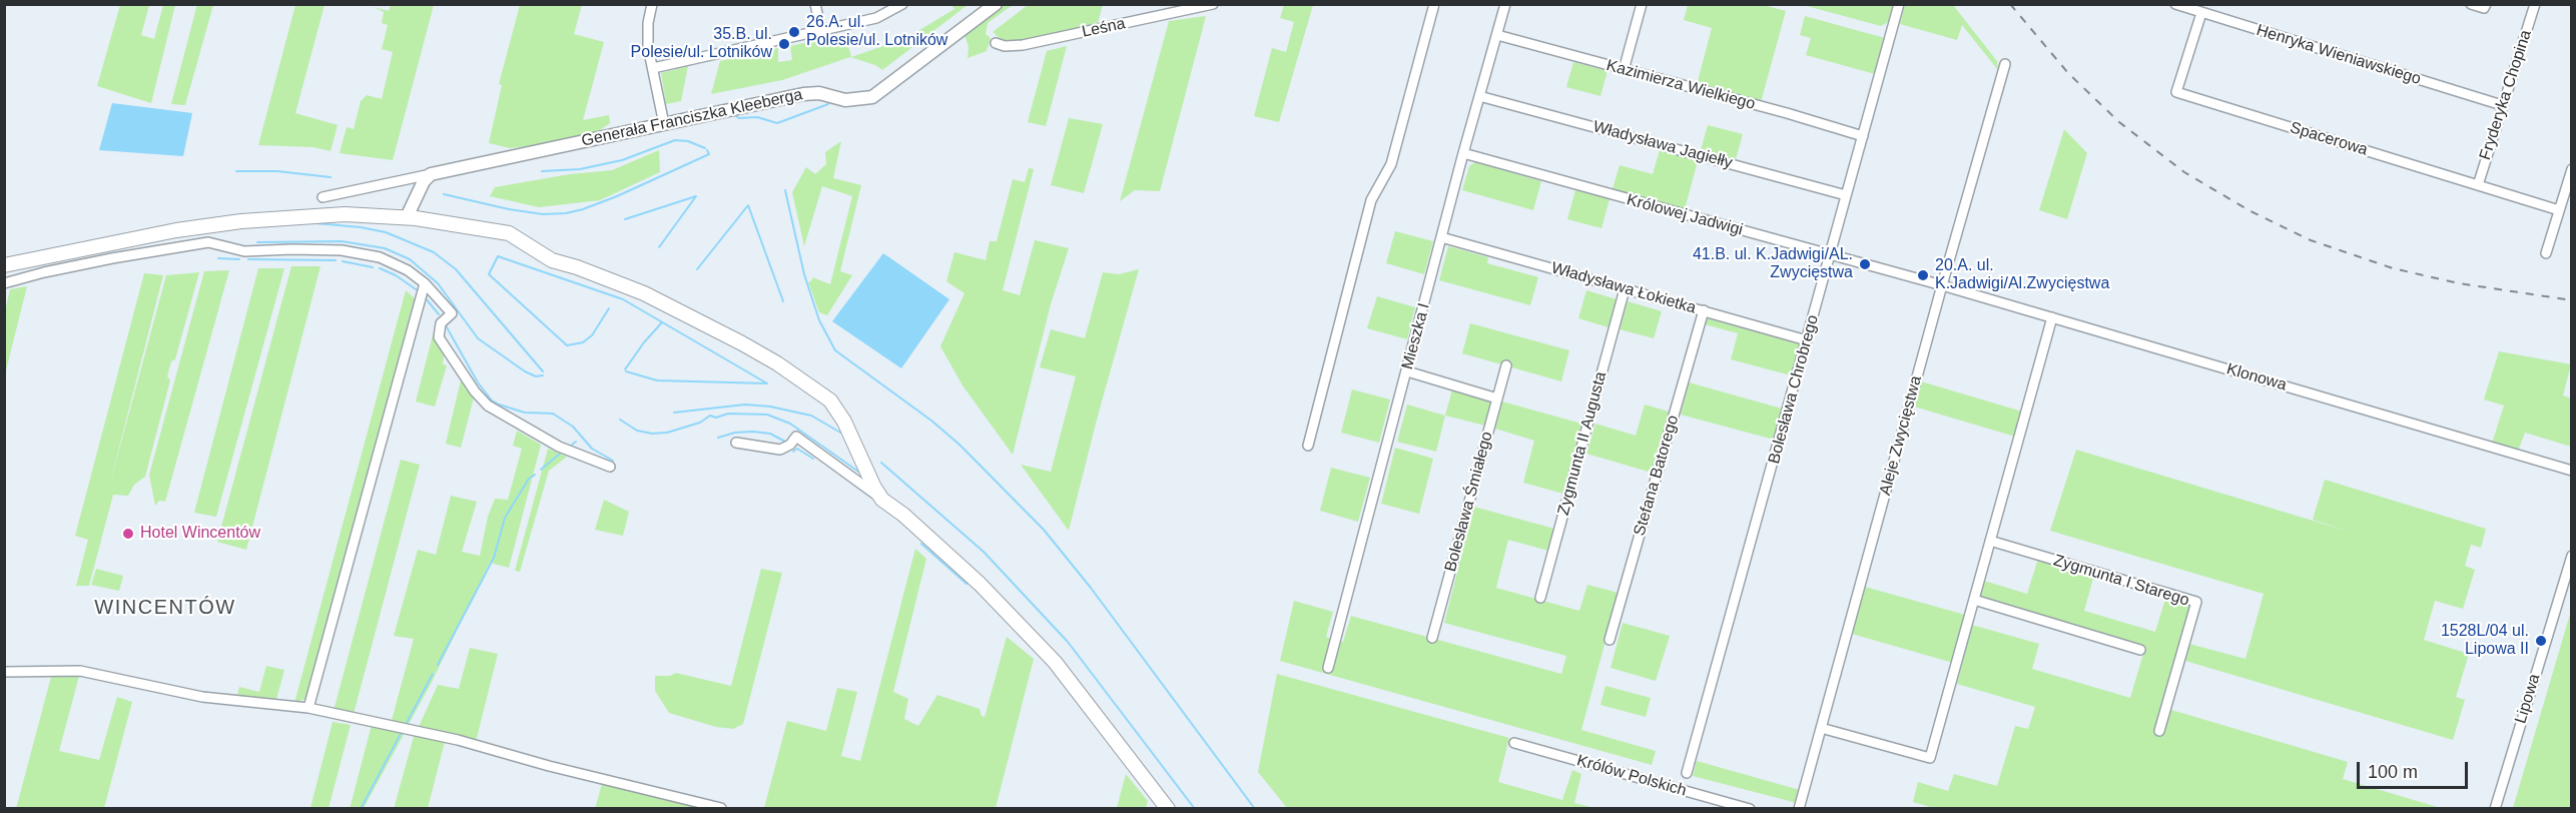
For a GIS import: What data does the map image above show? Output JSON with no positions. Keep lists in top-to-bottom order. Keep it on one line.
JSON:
{"streets":{"main road":["Generała Franciszka Kleeberga"],"street":["Leśna","Henryka Wieniawskiego","Kazimierza Wielkiego","Fryderyka Chopina","Spacerowa","Władysława Jagiełły","Królowej Jadwigi","Władysława Łokietka","Mieszka I","Klonowa","Bolesława Chrobrego","Aleje Zwycięstwa","Zygmunta II Augusta","Stefana Batorego","Bolesława Śmiałego","Zygmunta I Starego","Lipowa","Królów Polskich"]},"crossings":[["Henryka Wieniawskiego","Fryderyka Chopina"],["Henryka Wieniawskiego","Spacerowa"],["Kazimierza Wielkiego","Mieszka I"],["Kazimierza Wielkiego","Bolesława Chrobrego"],["Fryderyka Chopina","Spacerowa"],["Władysława Jagiełły","Mieszka I"],["Władysława Jagiełły","Bolesława Chrobrego"],["Królowej Jadwigi","Mieszka I"],["Królowej Jadwigi","Klonowa"],["Królowej Jadwigi","Bolesława Chrobrego"],["Królowej Jadwigi","Aleje Zwycięstwa"],["Władysława Łokietka","Mieszka I"],["Władysława Łokietka","Bolesława Chrobrego"],["Władysława Łokietka","Zygmunta II Augusta"],["Władysława Łokietka","Stefana Batorego"],["Klonowa","Aleje Zwycięstwa"]],"districts":["WINCENTÓW"],"places":["26.A. ul. Polesie/ul. Lotników","35.B. ul. Polesie/ul. Lotników","41.B. ul. K.Jadwigi/AL. Zwycięstwa","20.A. ul. K.Jadwigi/Al.Zwycięstwa","Hotel Wincentów","1528L/04 ul. Lipowa II"],"scale_bar":"100 m"}
